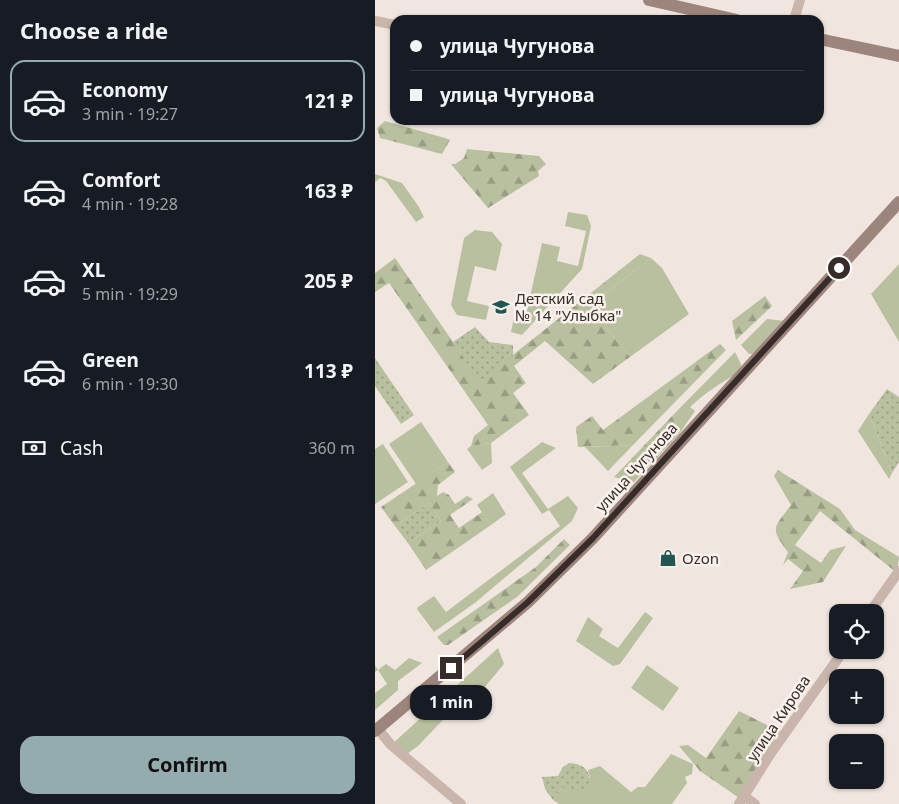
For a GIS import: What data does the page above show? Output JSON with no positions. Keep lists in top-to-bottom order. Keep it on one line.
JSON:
{"streets":{"main road":["улица Чугунова"],"street":["улица Кирова"]},"places":{"school or university":["Детский сад № 14 \"Улыбка\""],"shop":["Ozon"]},"page":{"heading":"Choose a ride","banner":["улица Чугунова","улица Чугунова"],"list":[{"name":"Economy","note":"3 min · 19:27","value":"121 ₽"},{"name":"Comfort","note":"4 min · 19:28","value":"163 ₽"},{"name":"XL","note":"5 min · 19:29","value":"205 ₽"},{"name":"Green","note":"6 min · 19:30","value":"113 ₽"}],"pay":["Cash","360 m"],"map_buttons":["+","−"],"bubble":"1 min","buttons":"Confirm"}}
